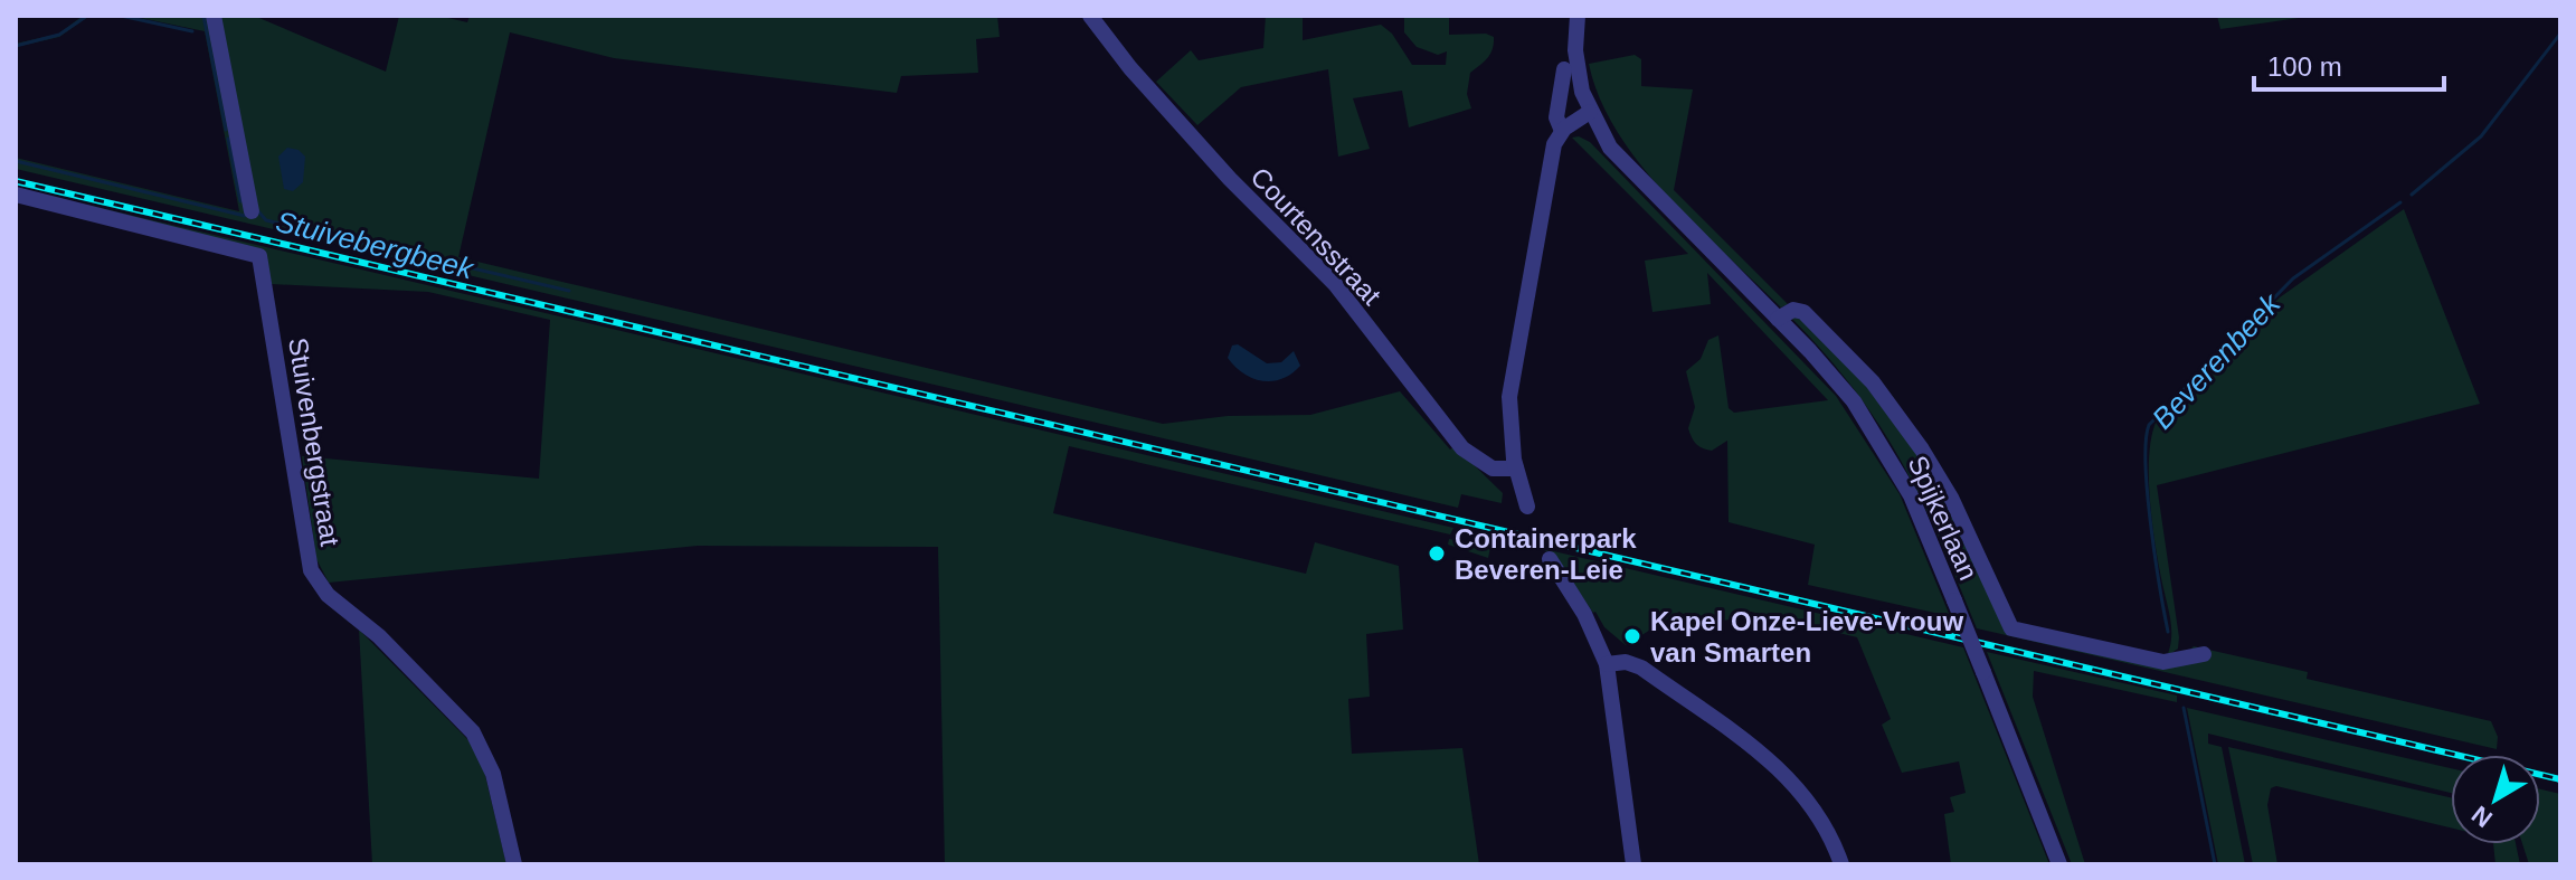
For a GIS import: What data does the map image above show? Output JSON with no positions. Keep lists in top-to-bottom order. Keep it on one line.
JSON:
{"streets":{"street":["Courtensstraat","Stuivenbergstraat","Spijkerlaan"]},"water":["Stuivebergbeek","Beverenbeek"],"places":["Containerpark Beveren-Leie","Kapel Onze-Lieve-Vrouw van Smarten"],"scale_bar":"100 m","north":"bottom left"}
